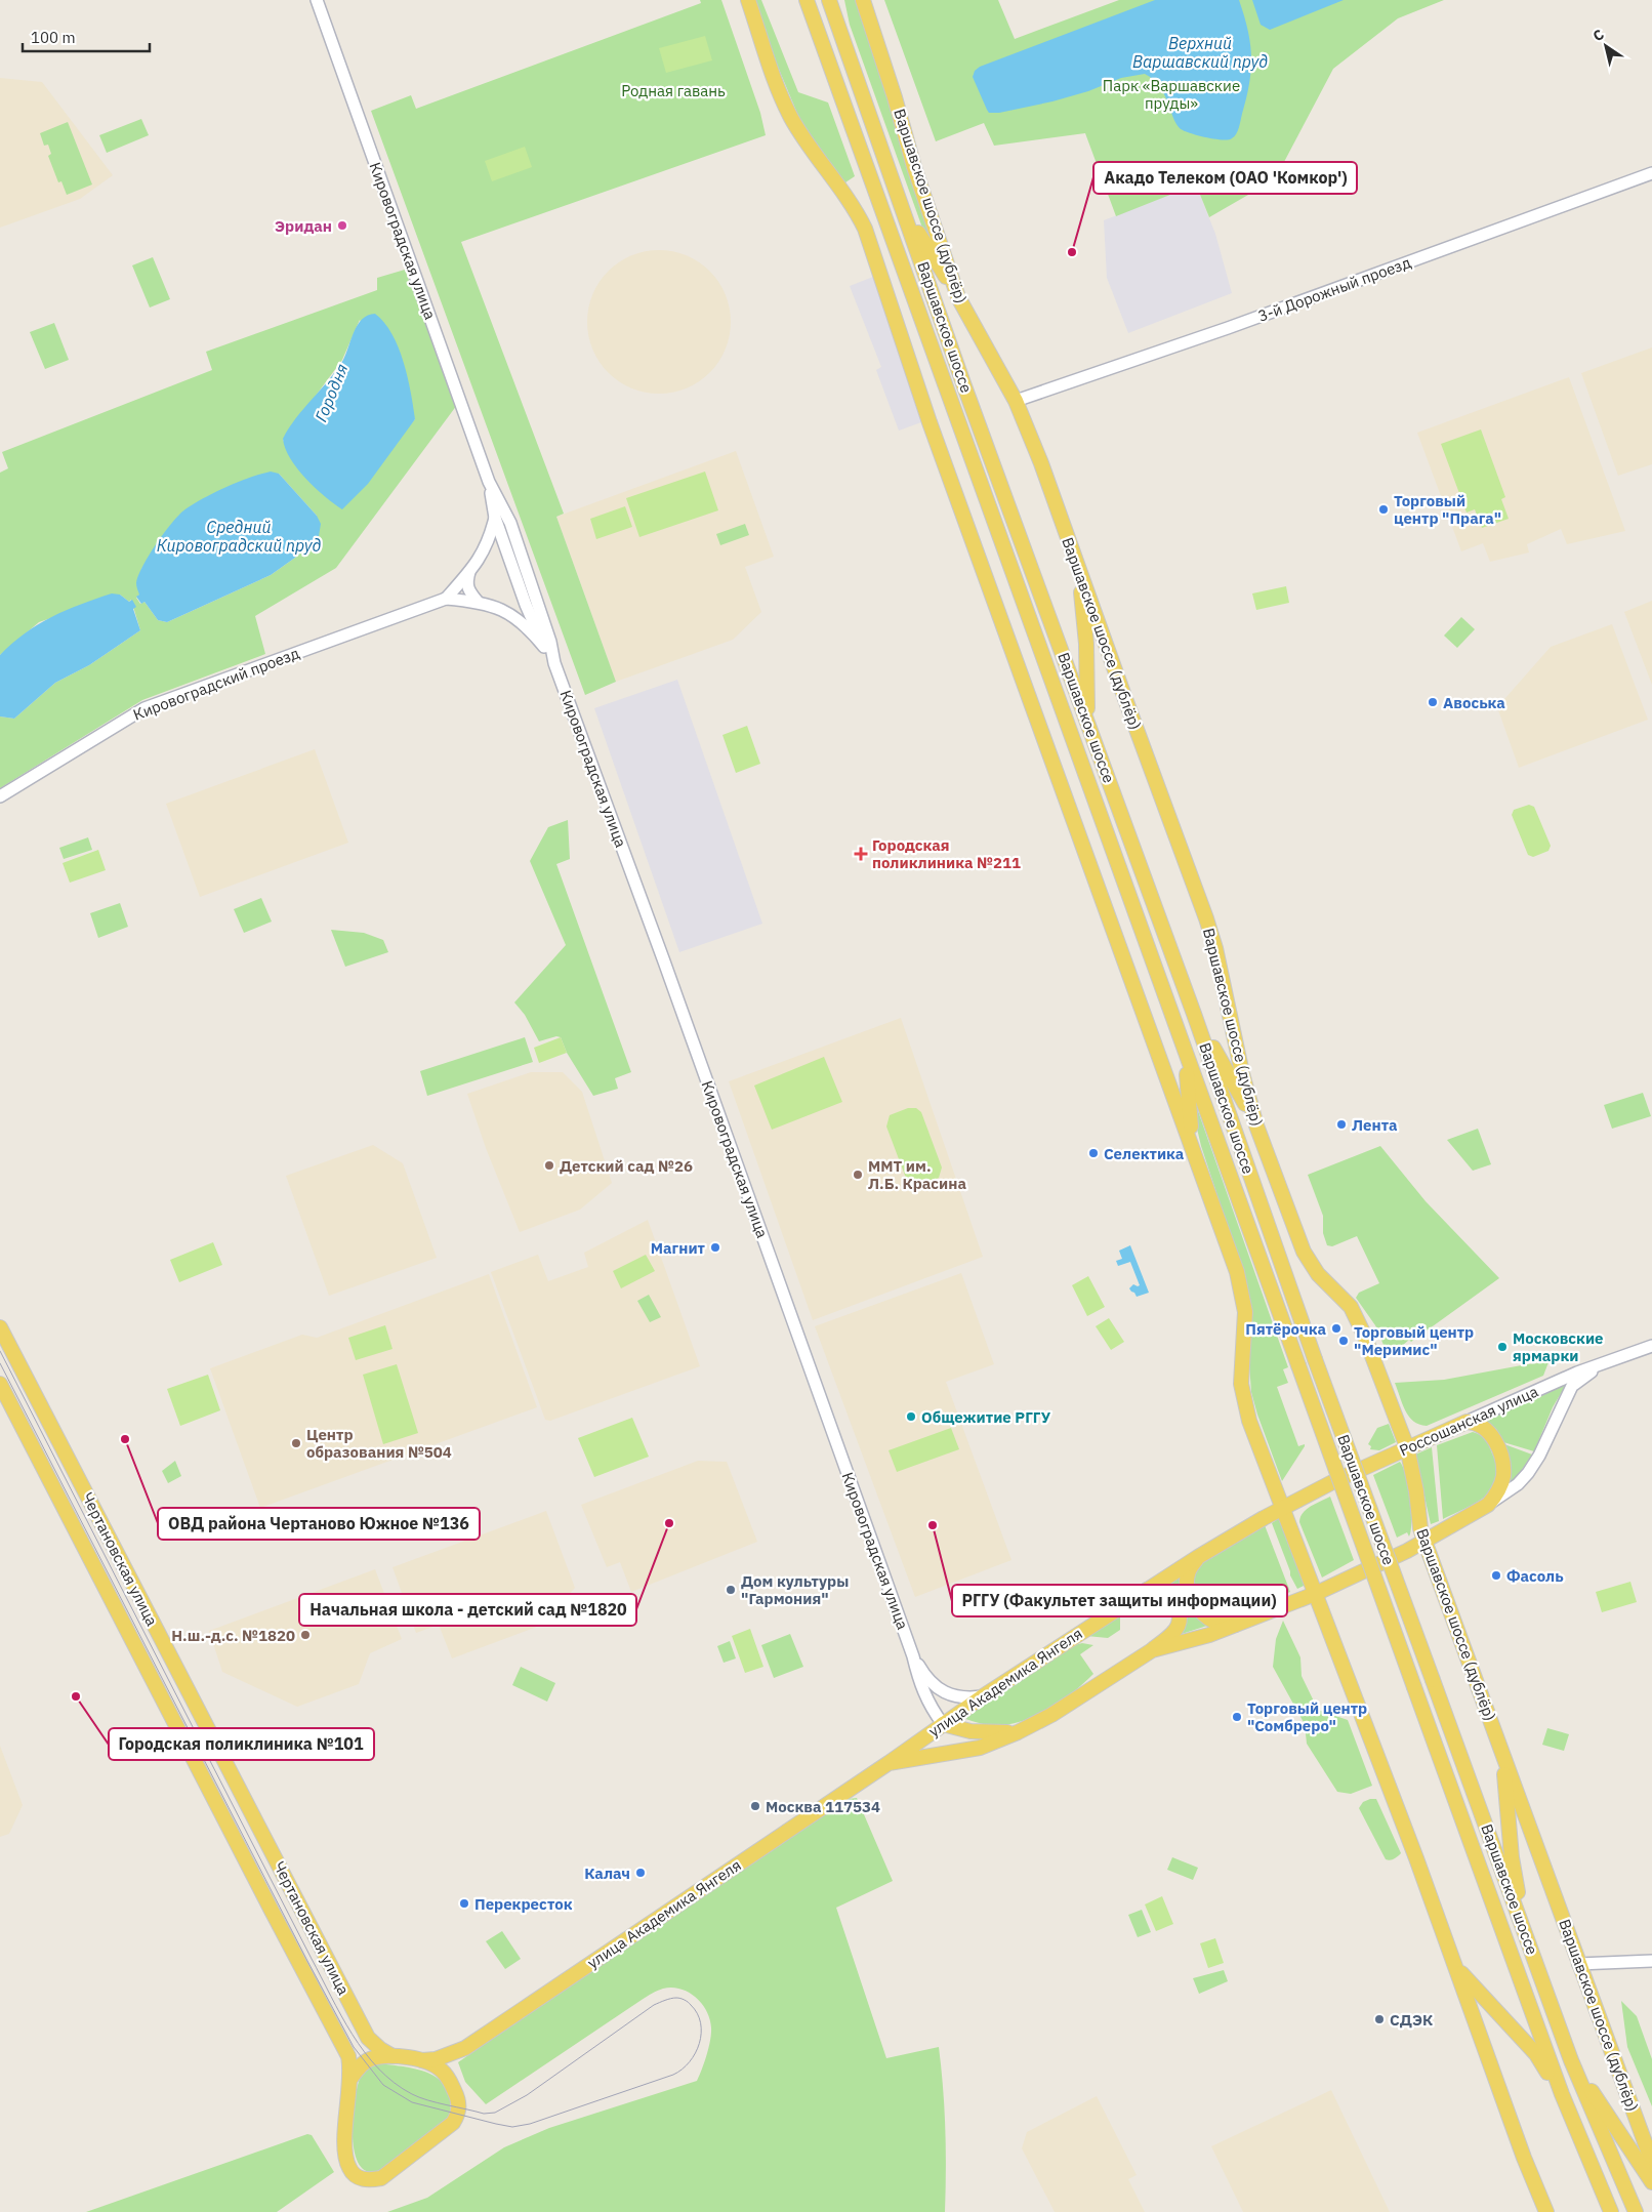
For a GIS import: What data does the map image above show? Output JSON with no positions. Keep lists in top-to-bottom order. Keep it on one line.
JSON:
{"streets":{"main road":["Варшавское шоссе (дублёр)","Варшавское шоссе","Россошанская улица","Чертановская улица","улица Академика Янгеля"],"street":["Кировоградская улица","3-й Дорожный проезд","Кировоградский проезд"]},"crossings":[["Варшавское шоссе (дублёр)","3-й Дорожный проезд"],["Варшавское шоссе (дублёр)","Россошанская улица"],["Варшавское шоссе (дублёр)","улица Академика Янгеля"],["Кировоградская улица","улица Академика Янгеля"],["Россошанская улица","улица Академика Янгеля"]],"water":["Верхний Варшавский пруд","Городня","Средний Кировоградский пруд"],"parks":["Парк «Варшавские пруды»","Родная гавань"],"places":{"other":["Эридан","Акадо Телеком (ОАО 'Комкор')","Торговый центр \"Прага\"","Авоська","Лента","Селектика","Детский сад №26","ММТ им. Л.Б. Красина","Магнит","Пятёрочка","Торговый центр \"Меримис\"","Московские ярмарки","Общежитие РГГУ","ОВД района Чертаново Южное №136","Центр образования №504","Начальная школа - детский сад №1820","РГГУ (Факультет защиты информации)","Фасоль","Дом культуры \"Гармония\"","Н.ш.-д.с. №1820","Городская поликлиника №101","Торговый центр \"Сомбреро\"","Москва 117534","Калач","Перекресток","СДЭК"],"health":["Городская поликлиника №211"]},"scale_bar":"100 m","north":"top left"}
